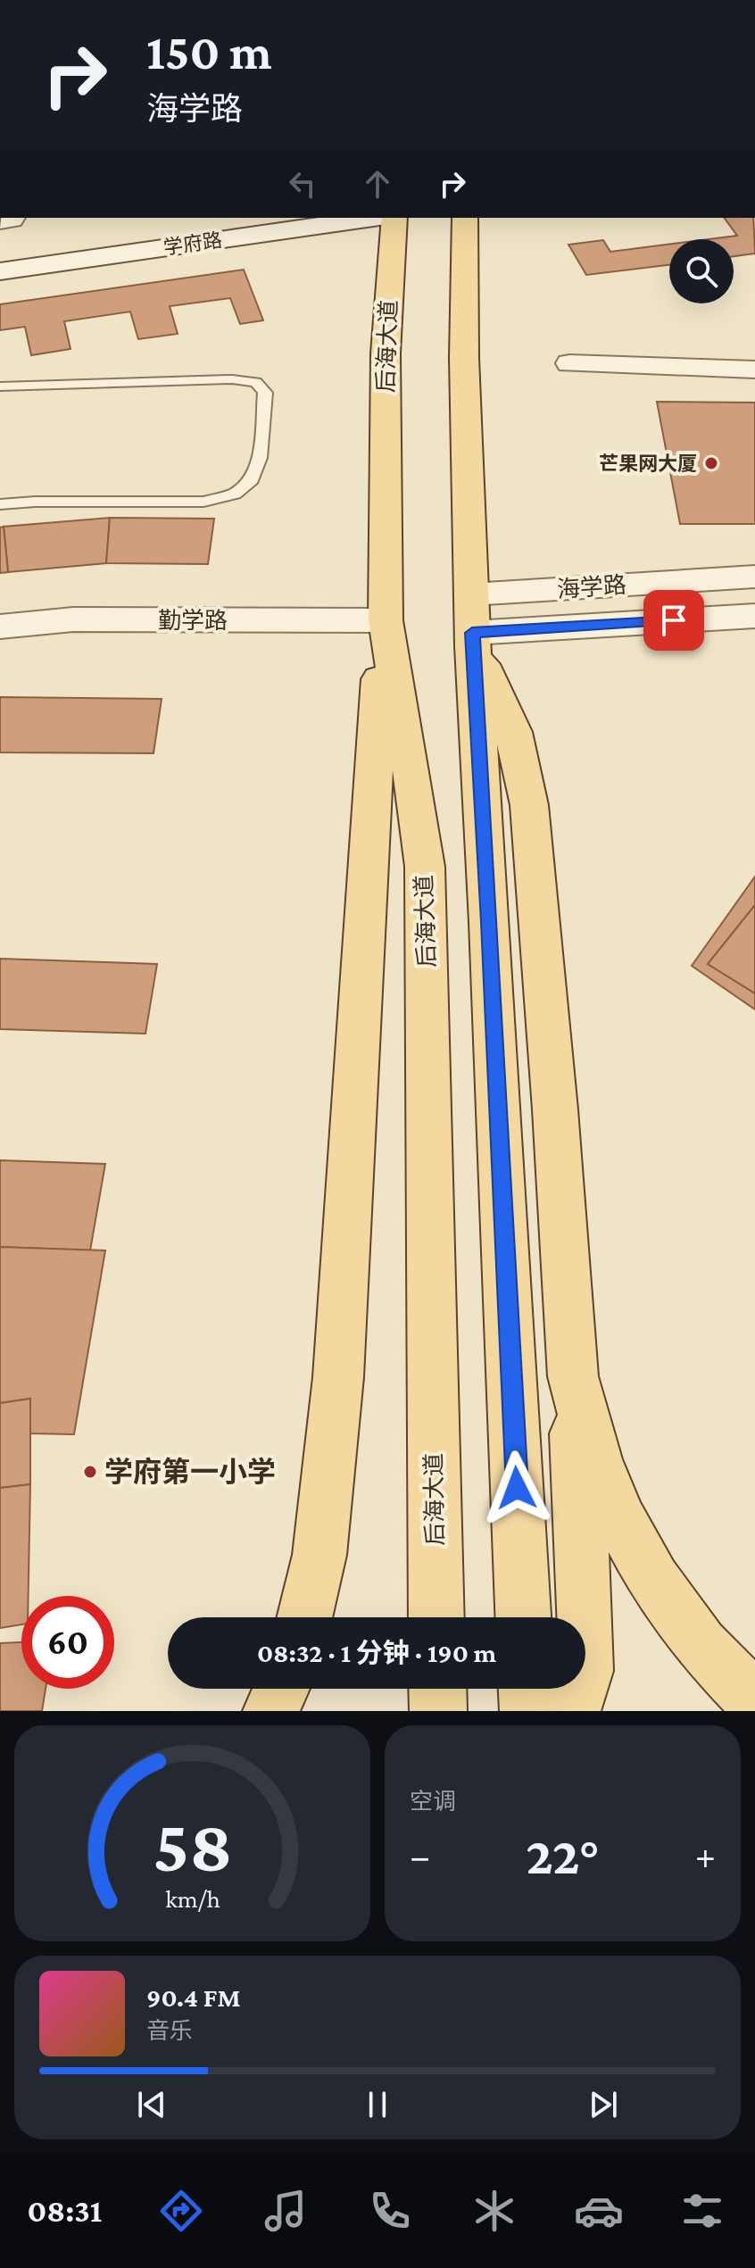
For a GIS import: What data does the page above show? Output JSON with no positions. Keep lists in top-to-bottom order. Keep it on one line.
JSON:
{"streets":{"main road":["学府路","后海大道"],"street":["海学路","勤学路"]},"crossings":[["后海大道","勤学路"]],"places":["芒果网大厦","学府第一小学"],"page":{"turn":["150 m","海学路"],"limit":"60","trip":"08:32 · 1 分钟 · 190 m","tile":"空调","heat":["−","22°","+"],"song":["90.4 FM","音乐"],"tabs":"08:31","gauge":["58","km/h"]}}
